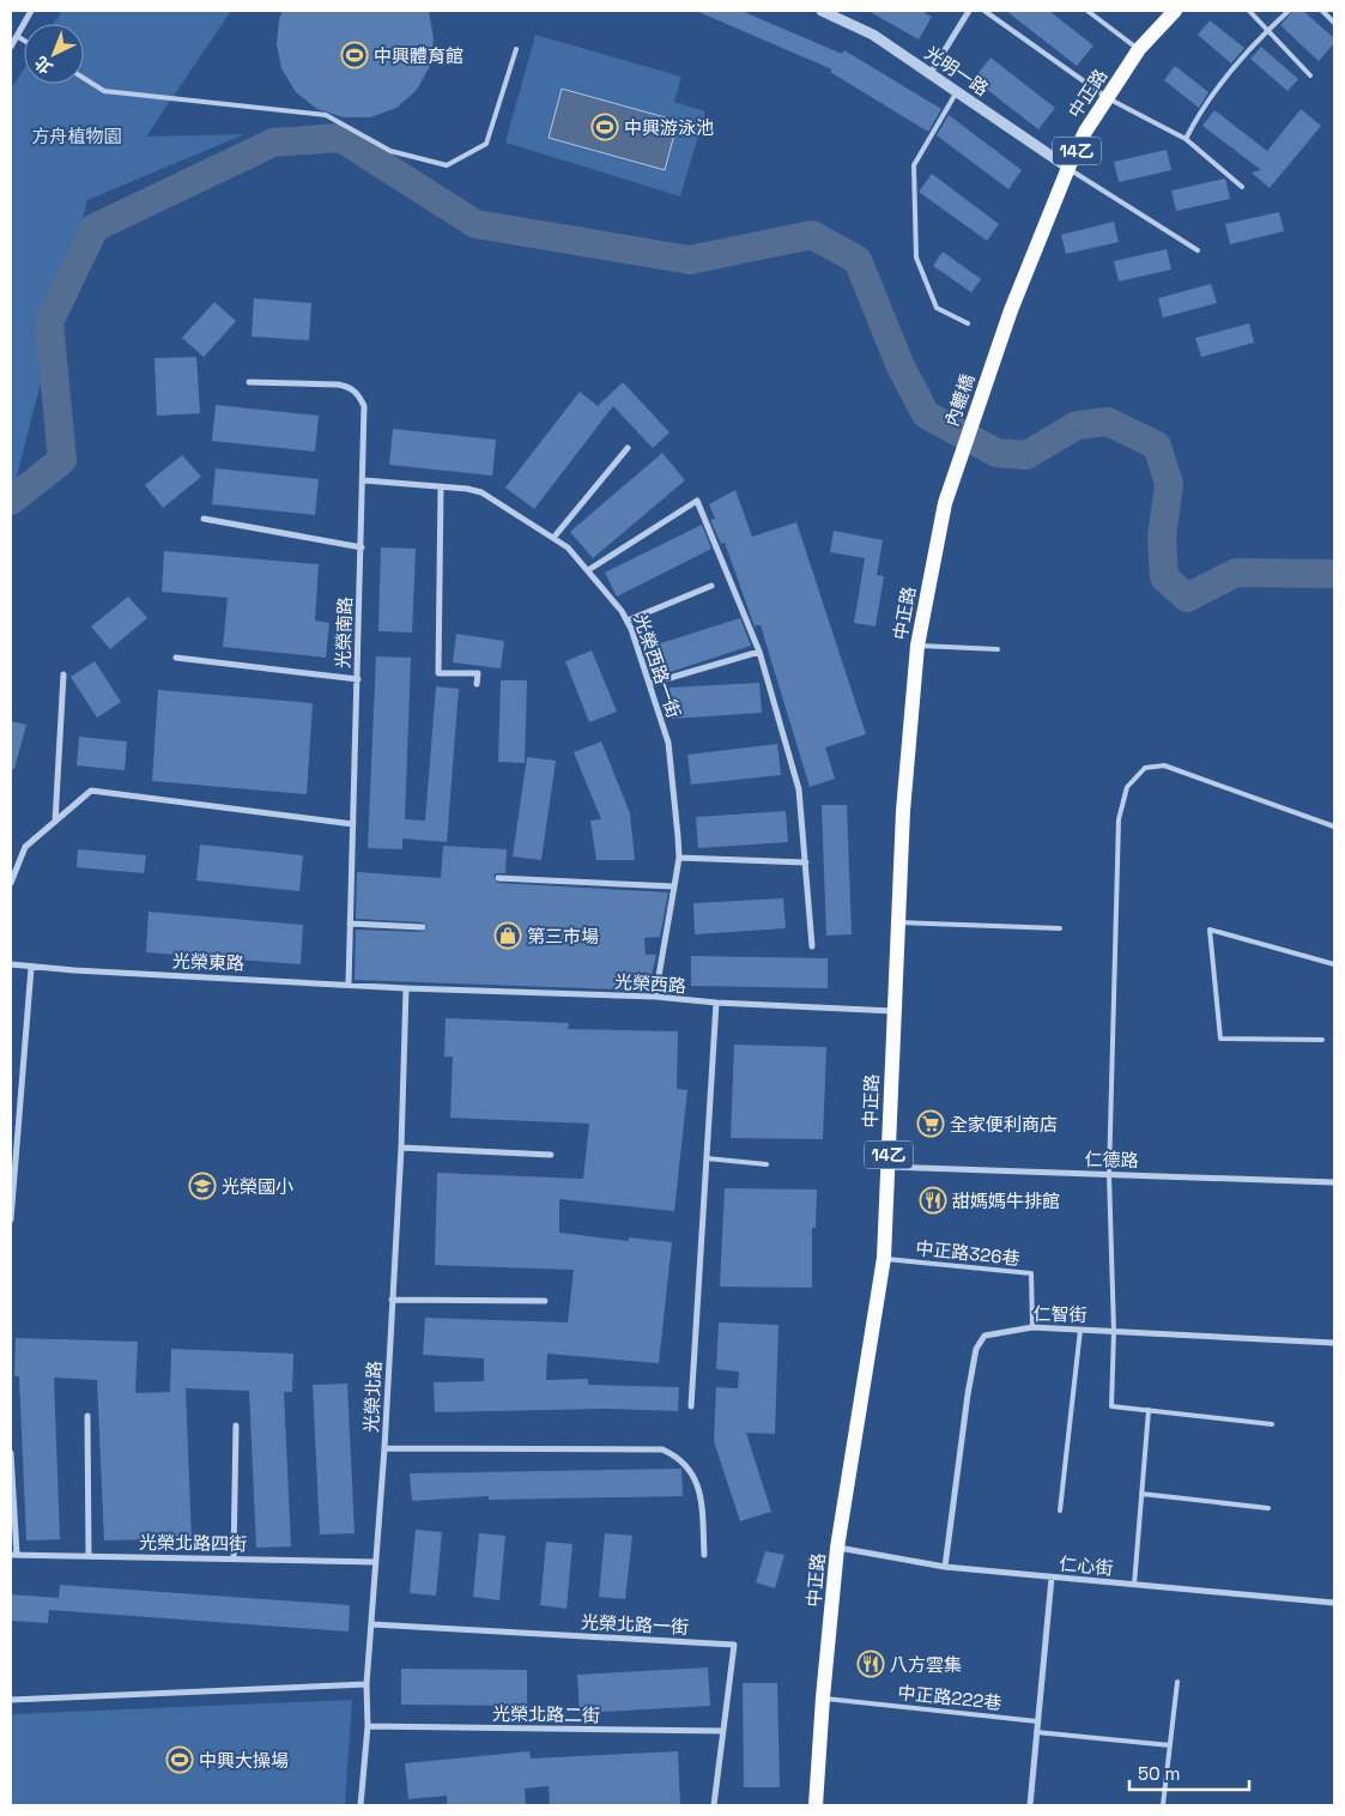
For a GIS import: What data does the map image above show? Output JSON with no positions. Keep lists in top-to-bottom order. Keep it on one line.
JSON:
{"streets":{"main road":["中正路","14乙","內轆橋"],"street":["光明一路","光榮南路","光榮西路一街","光榮東路","光榮西路","仁德路","仁智街","光榮北路","光榮北路四街","仁心街","光榮北路一街","光榮北路二街"],"lane":["中正路326巷","中正路222巷"]},"crossings":[["光明一路","中正路"],["中正路","內轆橋"],["中正路","光榮西路"],["中正路","仁德路"],["中正路","中正路326巷"],["中正路","仁心街"],["中正路","中正路222巷"],["光榮南路","光榮西路一街"],["光榮南路","光榮東路"],["光榮西路一街","光榮西路"],["光榮東路","光榮西路"],["光榮東路","光榮北路"],["光榮西路","光榮北路"],["中正路326巷","仁智街"],["仁智街","仁心街"],["光榮北路","光榮北路四街"],["光榮北路","光榮北路一街"],["光榮北路","光榮北路二街"],["光榮北路一街","光榮北路二街"]],"parks":["方舟植物園"],"places":{"sports":["中興體育館","中興游泳池","中興大操場"],"shop":["第三市場"],"supermarket":["全家便利商店"],"school or university":["光榮國小"],"restaurant":["甜媽媽牛排館","八方雲集"]},"scale_bar":"50 m","north":"bottom left"}
